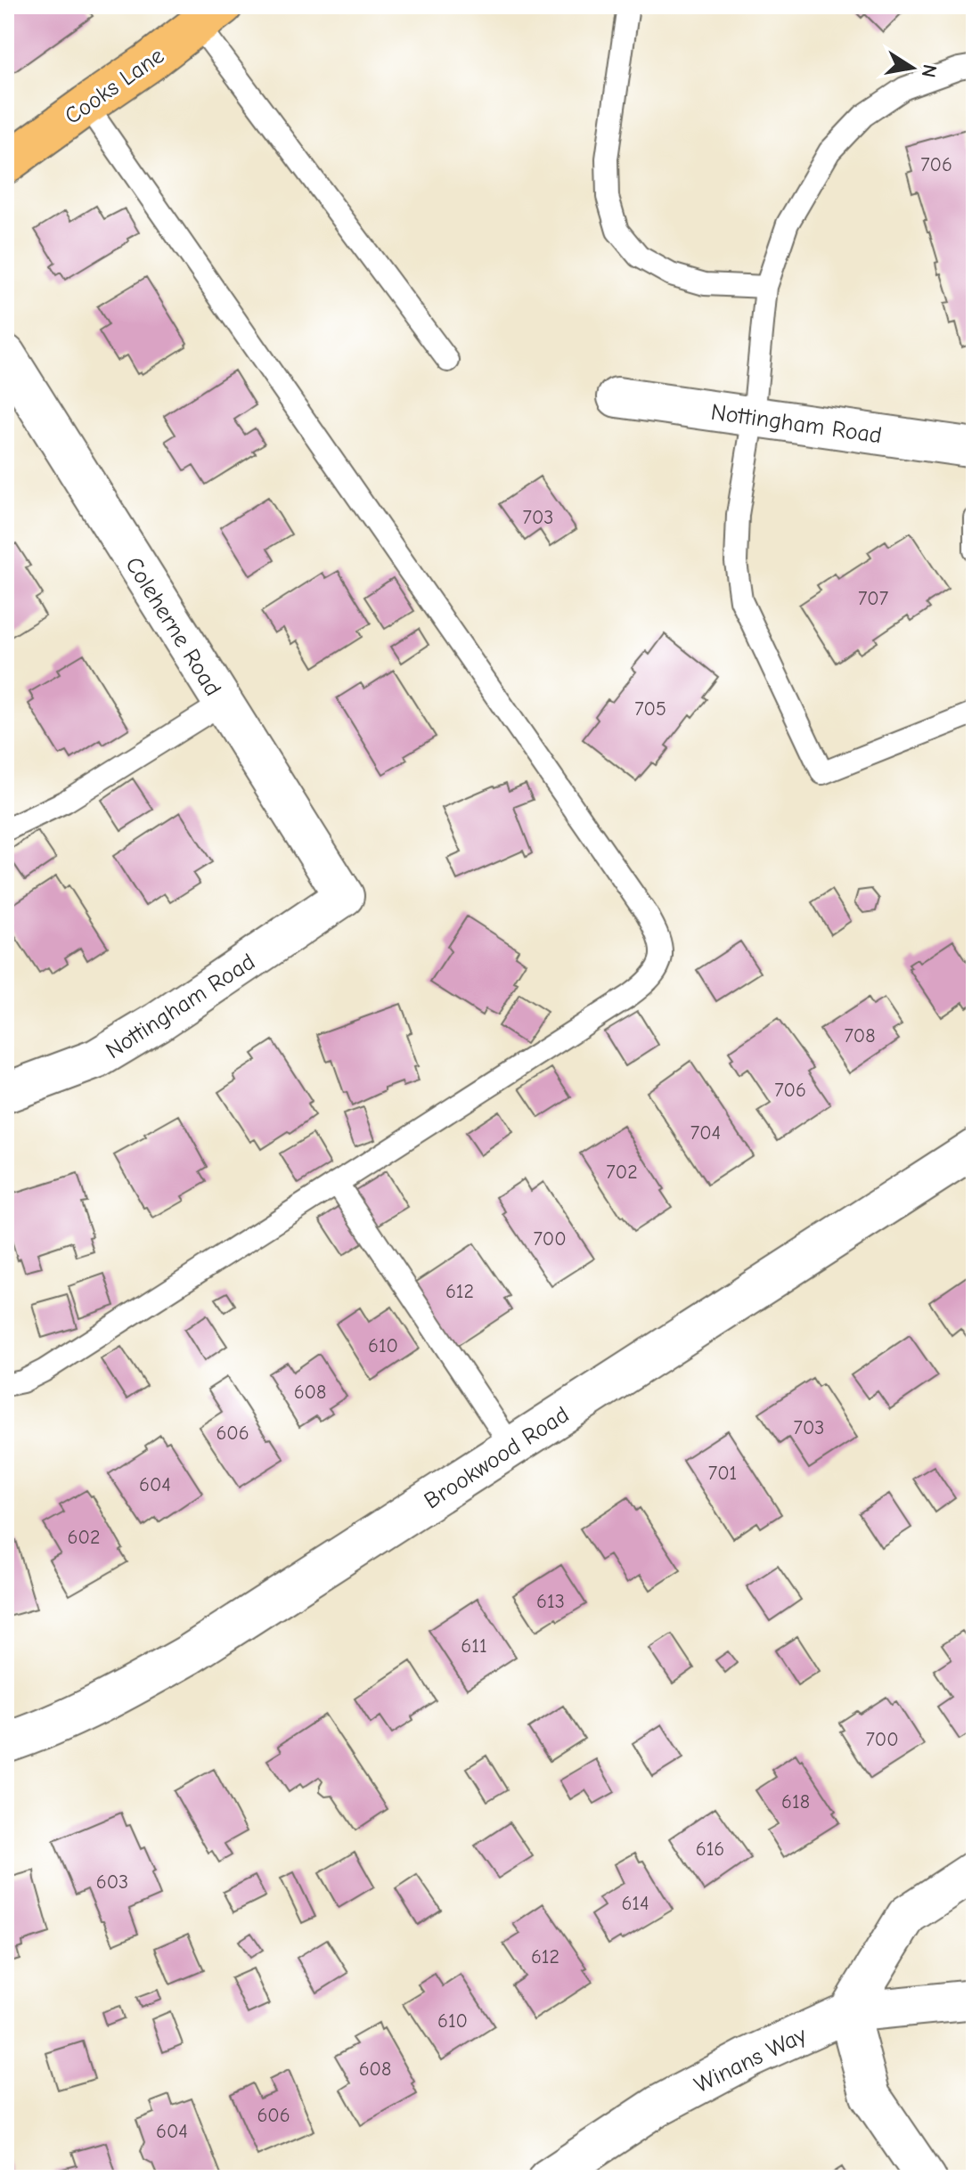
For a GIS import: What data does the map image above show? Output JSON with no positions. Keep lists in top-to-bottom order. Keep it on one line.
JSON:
{"streets":{"main road":["Cooks Lane"],"street":["Nottingham Road","Coleherne Road","Brookwood Road","Winans Way"]},"crossings":[["Nottingham Road","Coleherne Road"]],"house_numbers":["706","703","707","705","708","706","704","702","700","612","610","608","703","606","701","604","602","613","611","700","618","616","603","614","612","610","608","606","604"],"north":"right"}
